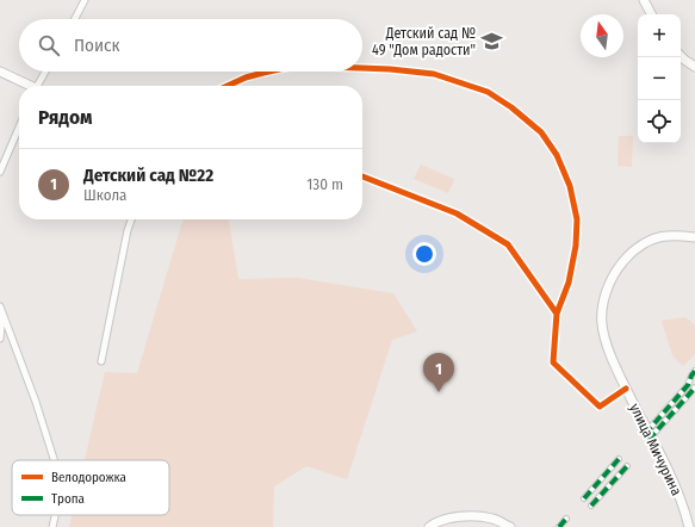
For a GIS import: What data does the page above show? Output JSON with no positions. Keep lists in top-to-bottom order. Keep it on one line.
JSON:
{"streets":{"street":["улица Мичурина"]},"places":{"school or university":["Детский сад № 49 \"Дом радости\""]},"legend":["Велодорожка","Тропа"],"north":"top","page":{"map_buttons":["+","−"],"search":"Поиск","heading":"Рядом","list":[{"mark":"1","name":"Детский сад №22","note":"Школа","value":"130 m"}],"pins":"1"}}
